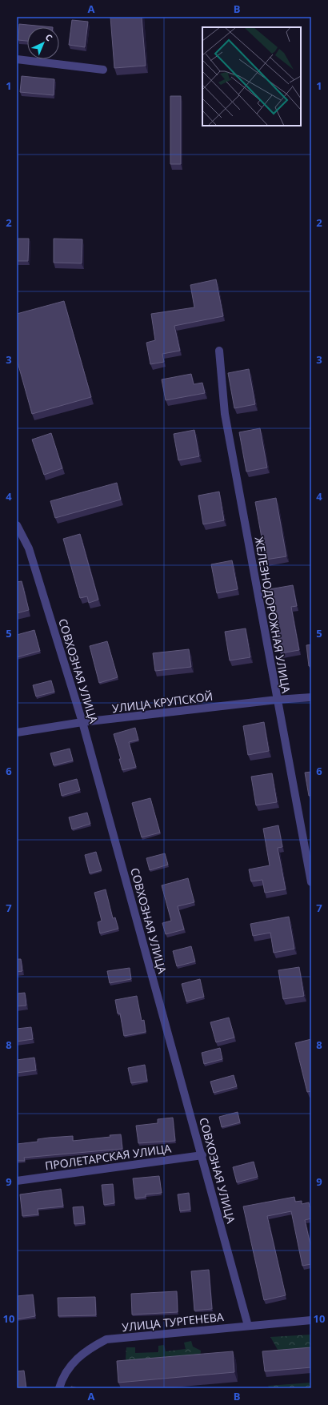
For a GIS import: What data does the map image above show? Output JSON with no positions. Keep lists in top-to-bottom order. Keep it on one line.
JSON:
{"streets":{"street":["ЖЕЛЕЗНОДОРОЖНАЯ УЛИЦА","СОВХОЗНАЯ УЛИЦА","УЛИЦА КРУПСКОЙ","ПРОЛЕТАРСКАЯ УЛИЦА","УЛИЦА ТУРГЕНЕВА"]},"crossings":[["ЖЕЛЕЗНОДОРОЖНАЯ УЛИЦА","УЛИЦА КРУПСКОЙ"],["СОВХОЗНАЯ УЛИЦА","УЛИЦА КРУПСКОЙ"],["СОВХОЗНАЯ УЛИЦА","ПРОЛЕТАРСКАЯ УЛИЦА"],["СОВХОЗНАЯ УЛИЦА","УЛИЦА ТУРГЕНЕВА"]],"north":"top right","grid":{"columns":["A","B"],"rows":["1","2","3","4","5","6","7","8","9","10"]}}
